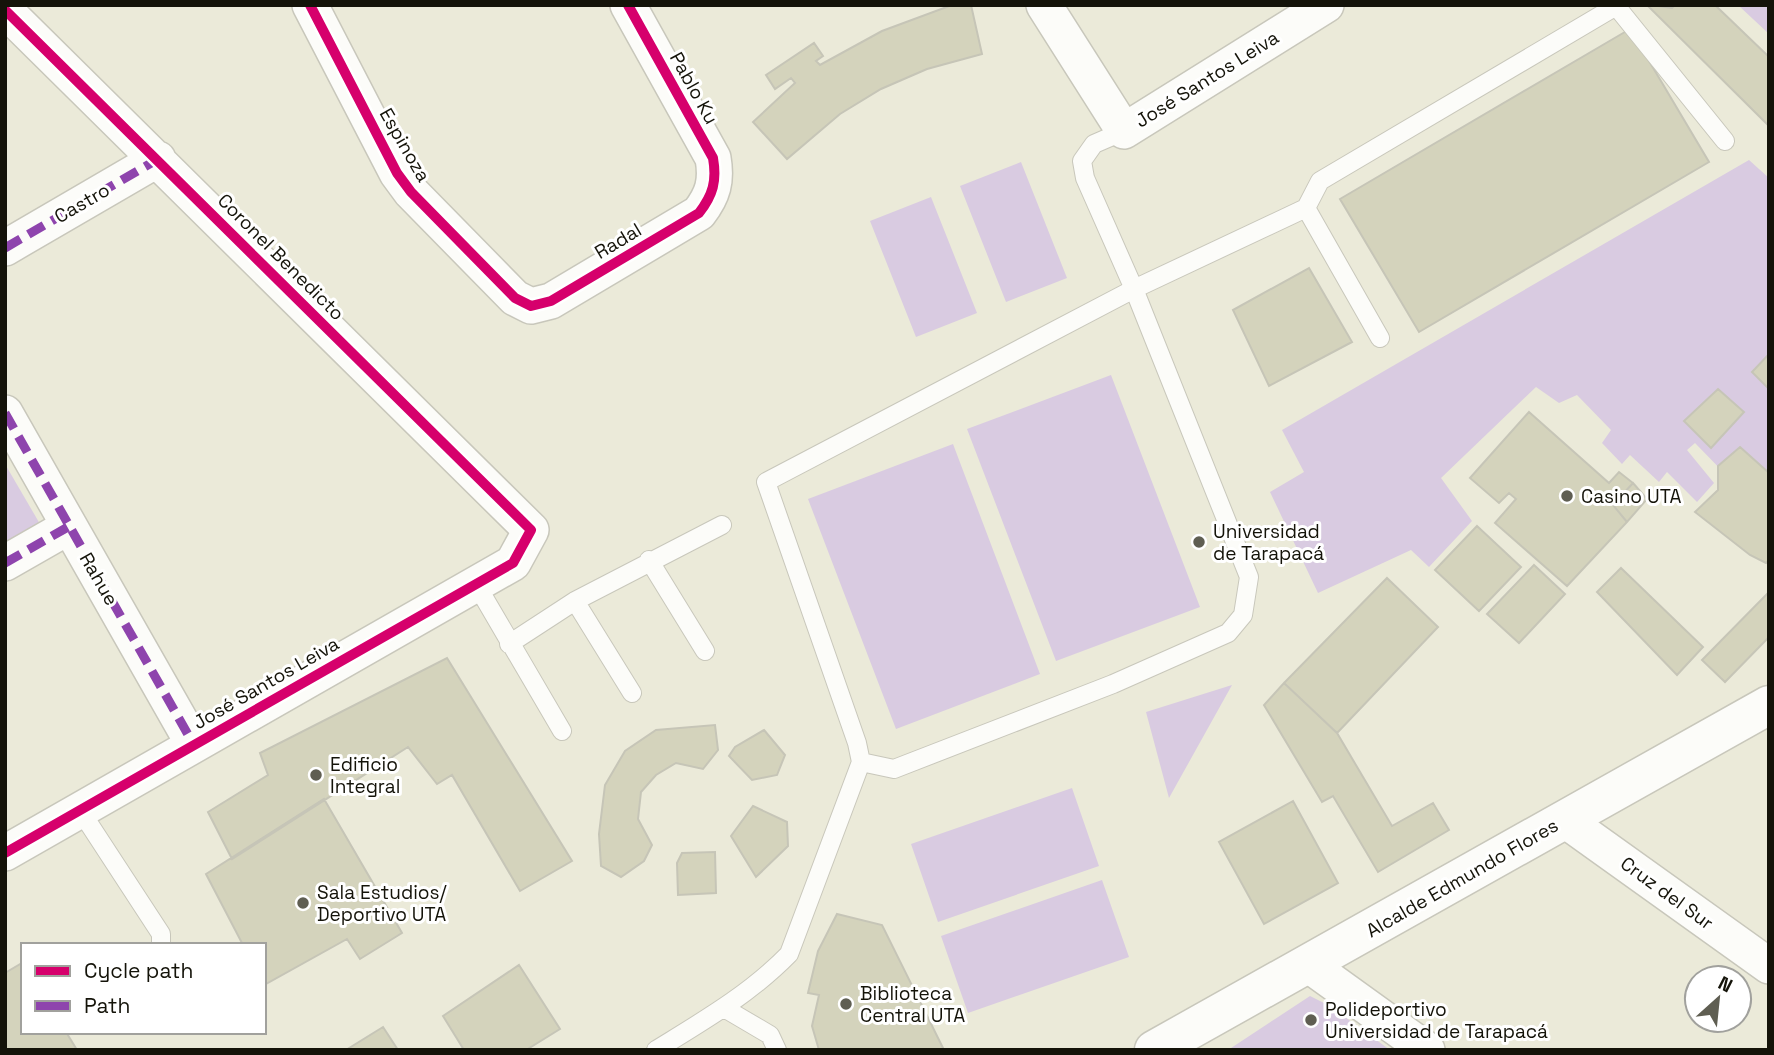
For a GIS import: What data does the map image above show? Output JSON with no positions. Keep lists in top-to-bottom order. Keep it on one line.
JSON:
{"streets":{"street":["José Santos Leiva","Pablo Ku","Espinoza","Castro","Radal","Coronel Benedicto","Rahue","Alcalde Edmundo Flores","Cruz del Sur"]},"crossings":[["José Santos Leiva","Coronel Benedicto"],["José Santos Leiva","Rahue"],["Pablo Ku","Radal"],["Espinoza","Radal"],["Castro","Coronel Benedicto"],["Alcalde Edmundo Flores","Cruz del Sur"]],"places":["Casino UTA","Universidad de Tarapacá","Edificio Integral","Sala Estudios/ Deportivo UTA","Biblioteca Central UTA","Polideportivo Universidad de Tarapacá"],"legend":["Cycle path","Path"],"north":"top right"}
